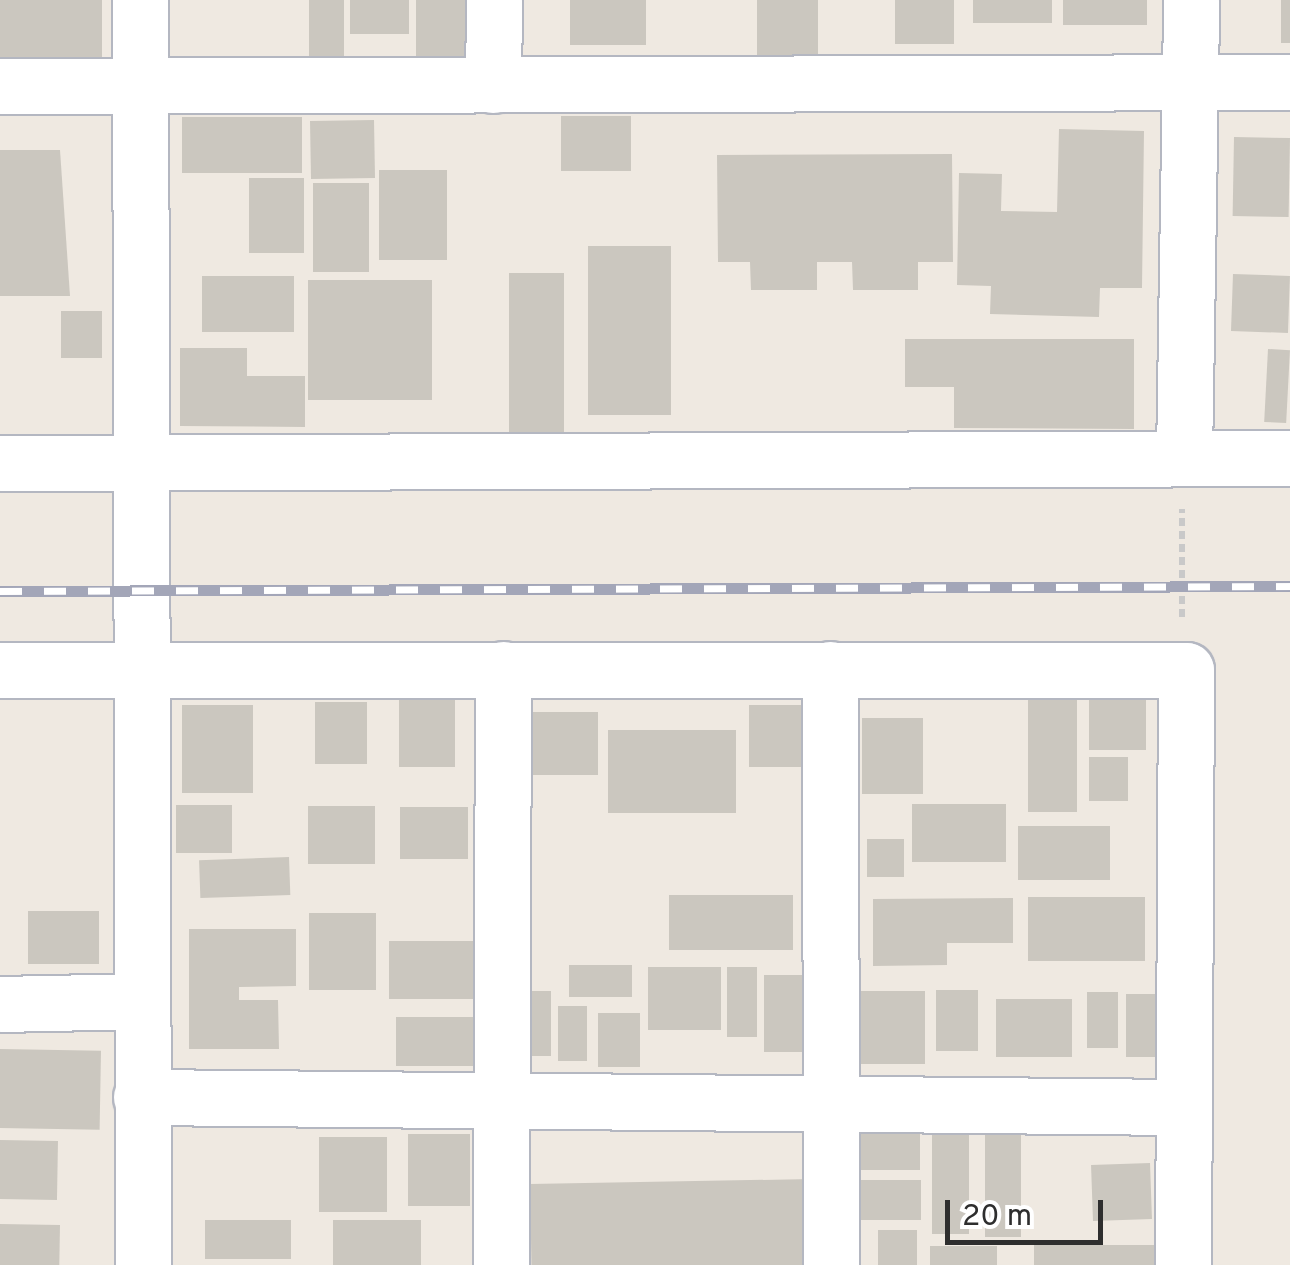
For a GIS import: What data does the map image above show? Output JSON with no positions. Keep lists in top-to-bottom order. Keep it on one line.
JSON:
{"scale_bar":"20 m"}
